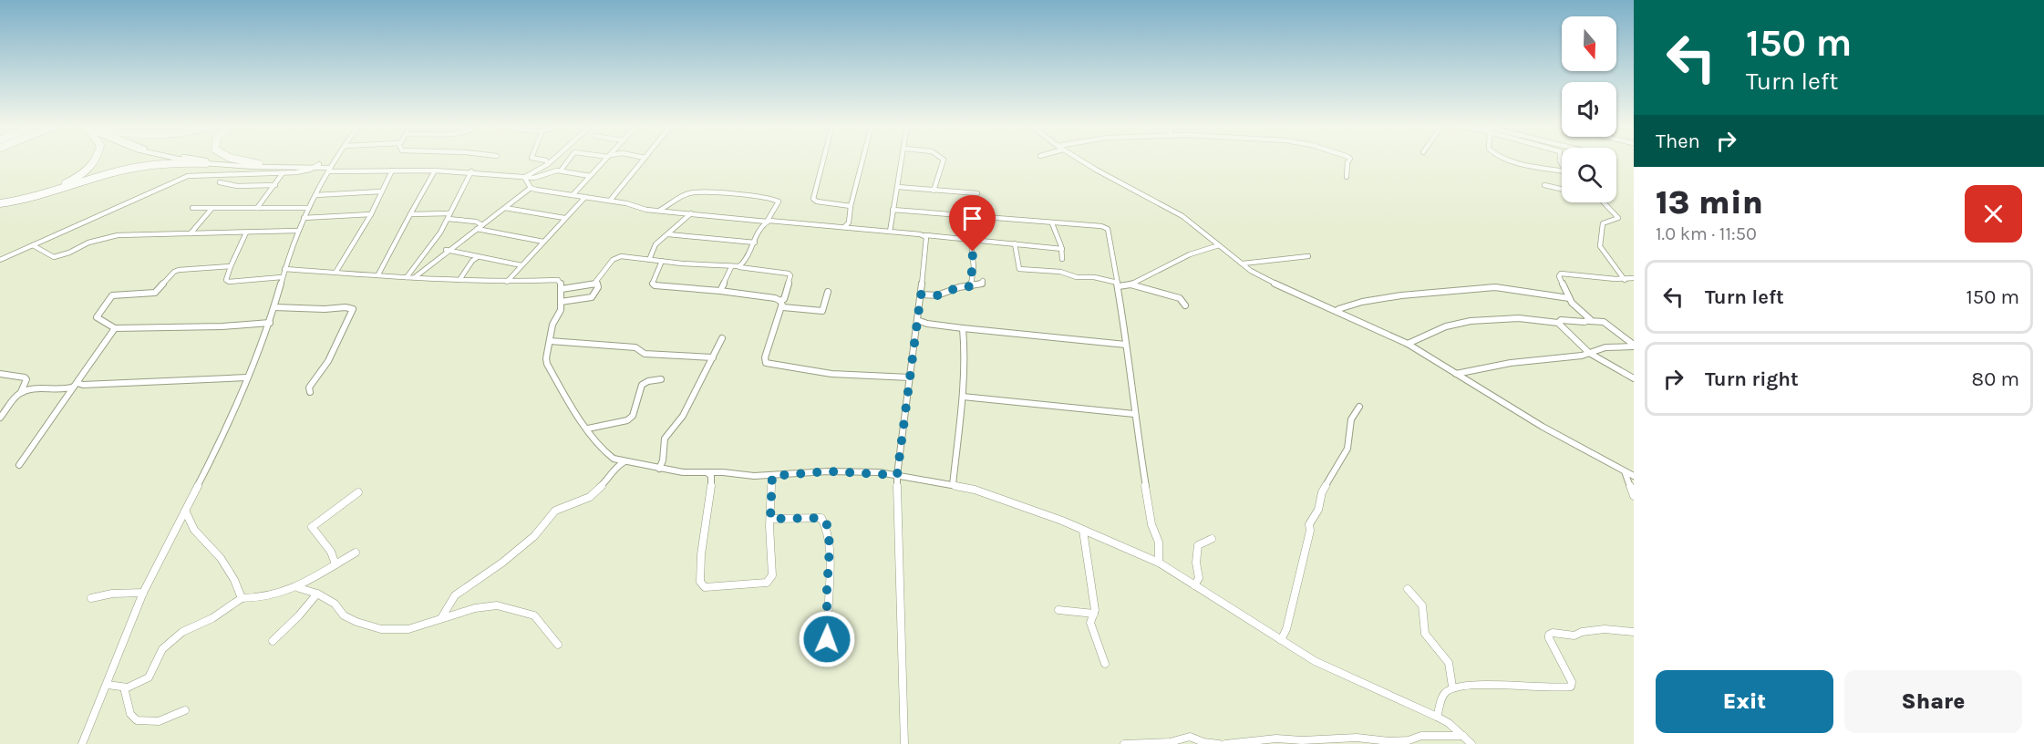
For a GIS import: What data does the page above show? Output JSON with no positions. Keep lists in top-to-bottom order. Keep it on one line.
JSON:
{"north":"bottom","page":{"turn":["150 m","Turn left"],"then":"Then","heading":["13 min","1.0 km · 11:50"],"list":[{"name":"Turn left","value":"150 m"},{"name":"Turn right","value":"80 m"}],"buttons":["Exit","Share"]}}
